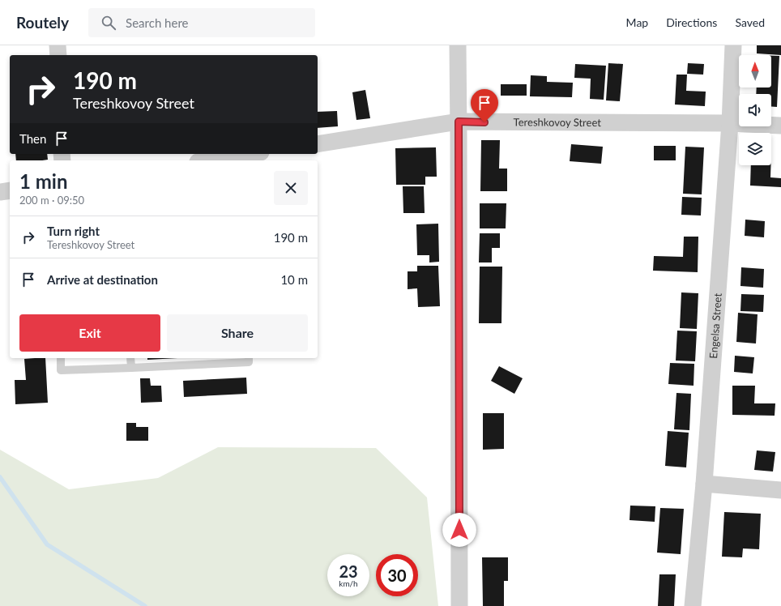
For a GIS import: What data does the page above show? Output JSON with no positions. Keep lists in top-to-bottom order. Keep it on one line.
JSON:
{"streets":{"street":["Tereshkovoy Street","Engelsa Street"]},"crossings":[["Tereshkovoy Street","Engelsa Street"]],"north":"top","page":{"header":"Routely","search":"Search here","nav":["Map","Directions","Saved"],"turn":["190 m","Tereshkovoy Street"],"then":"Then","heading":["1 min","200 m · 09:50"],"list":[{"name":"Turn right","note":"Tereshkovoy Street","value":"190 m"},{"name":"Arrive at destination","value":"10 m"}],"buttons":["Exit","Share"],"speed":"23 km/h","limit":"30"}}
